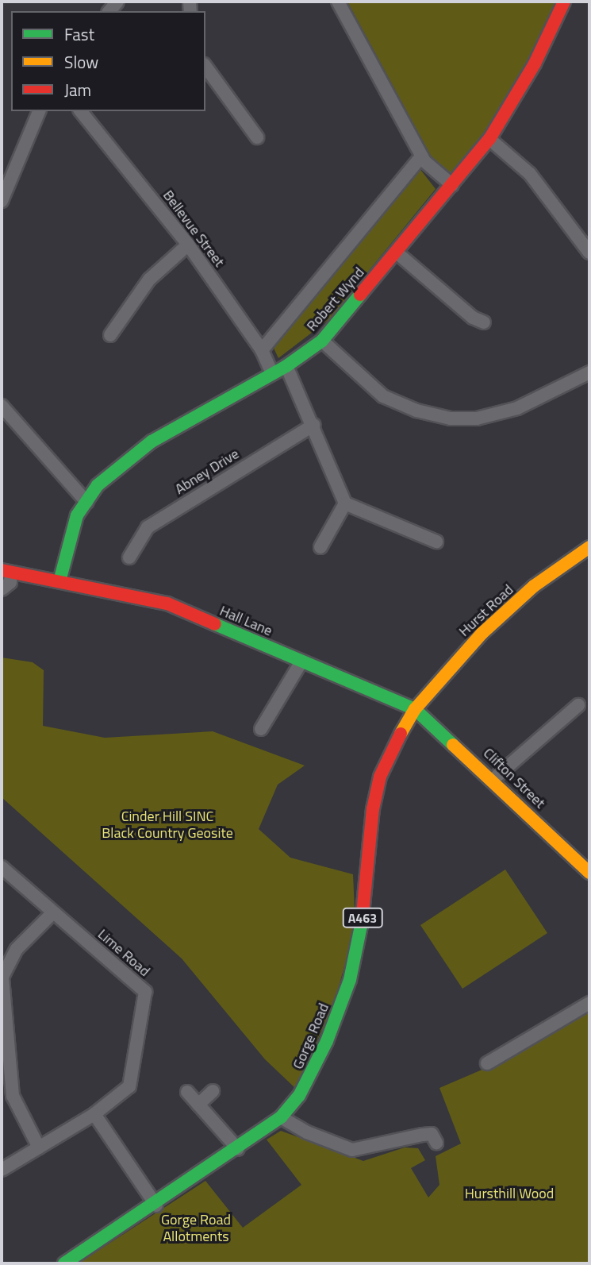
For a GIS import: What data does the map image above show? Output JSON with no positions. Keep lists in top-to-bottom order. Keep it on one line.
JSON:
{"streets":{"street":["Bellevue Street","Robert Wynd","Abney Drive","Hurst Road","Hall Lane","Clifton Street","A463","Lime Road","Gorge Road"]},"crossings":[["Bellevue Street","Robert Wynd"],["Robert Wynd","Hall Lane"],["Hurst Road","Hall Lane"],["Hurst Road","Clifton Street"],["Hurst Road","Gorge Road"],["Hall Lane","Clifton Street"],["Hall Lane","Gorge Road"],["Clifton Street","Gorge Road"]],"parks":["Cinder Hill SINC Black Country Geosite","Hursthill Wood","Gorge Road Allotments"],"legend":["Fast","Slow","Jam"]}
